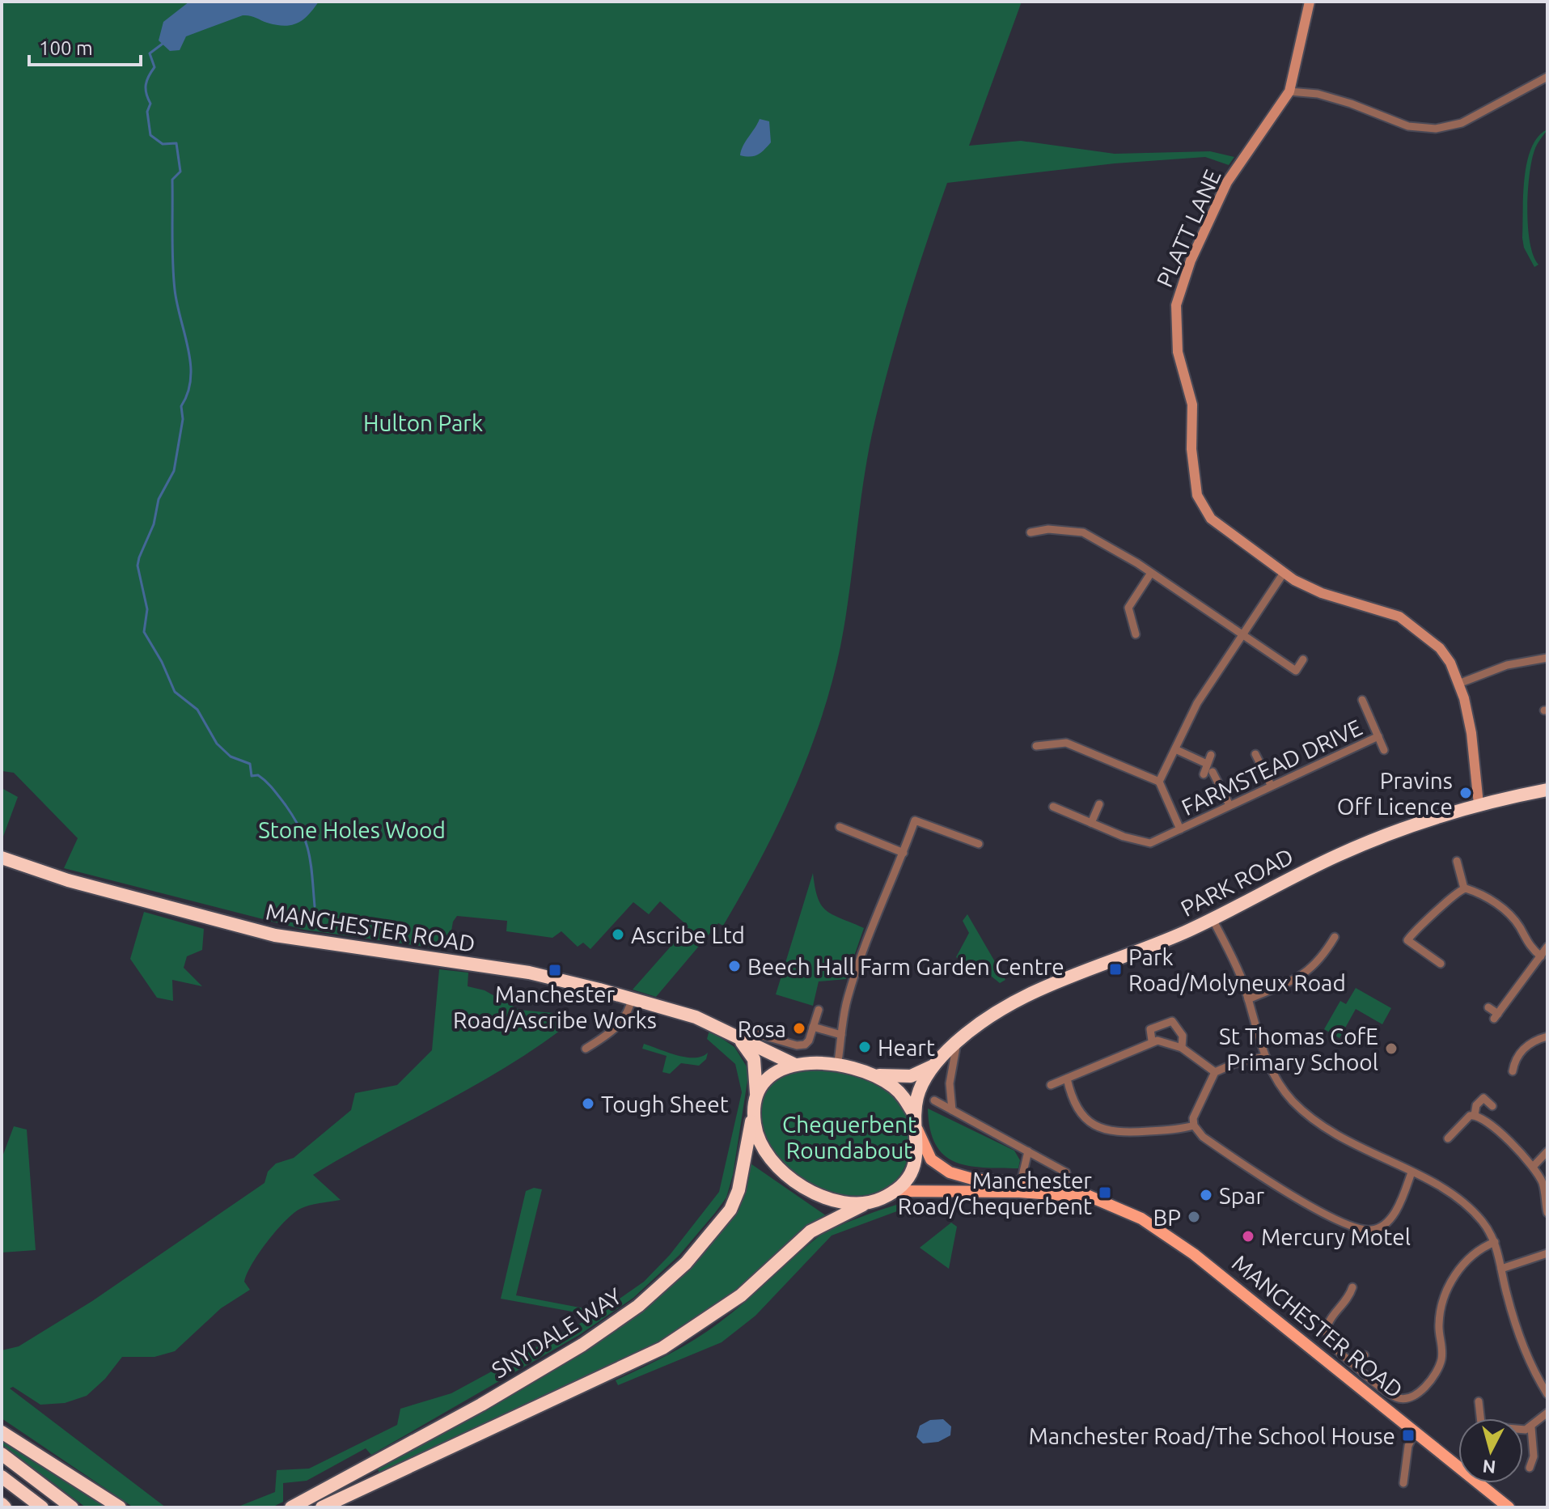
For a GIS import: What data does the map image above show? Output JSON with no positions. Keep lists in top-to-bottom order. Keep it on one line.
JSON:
{"streets":{"highway":["PARK ROAD","MANCHESTER ROAD","SNYDALE WAY"],"street":["PLATT LANE","FARMSTEAD DRIVE"]},"crossings":[["PLATT LANE","PARK ROAD"],["PARK ROAD","MANCHESTER ROAD"],["PARK ROAD","SNYDALE WAY"],["MANCHESTER ROAD","SNYDALE WAY"]],"parks":["Hulton Park","Stone Holes Wood","Chequerbent Roundabout"],"places":{"other":["Pravins Off Licence","Ascribe Ltd","Beech Hall Farm Garden Centre","Rosa","Heart","St Thomas CofE Primary School","Tough Sheet","Spar","BP","Mercury Motel"],"transit":["Park Road/Molyneux Road","Manchester Road/Ascribe Works","Manchester Road/Chequerbent","Manchester Road/The School House"]},"scale_bar":"100 m","north":"bottom"}
